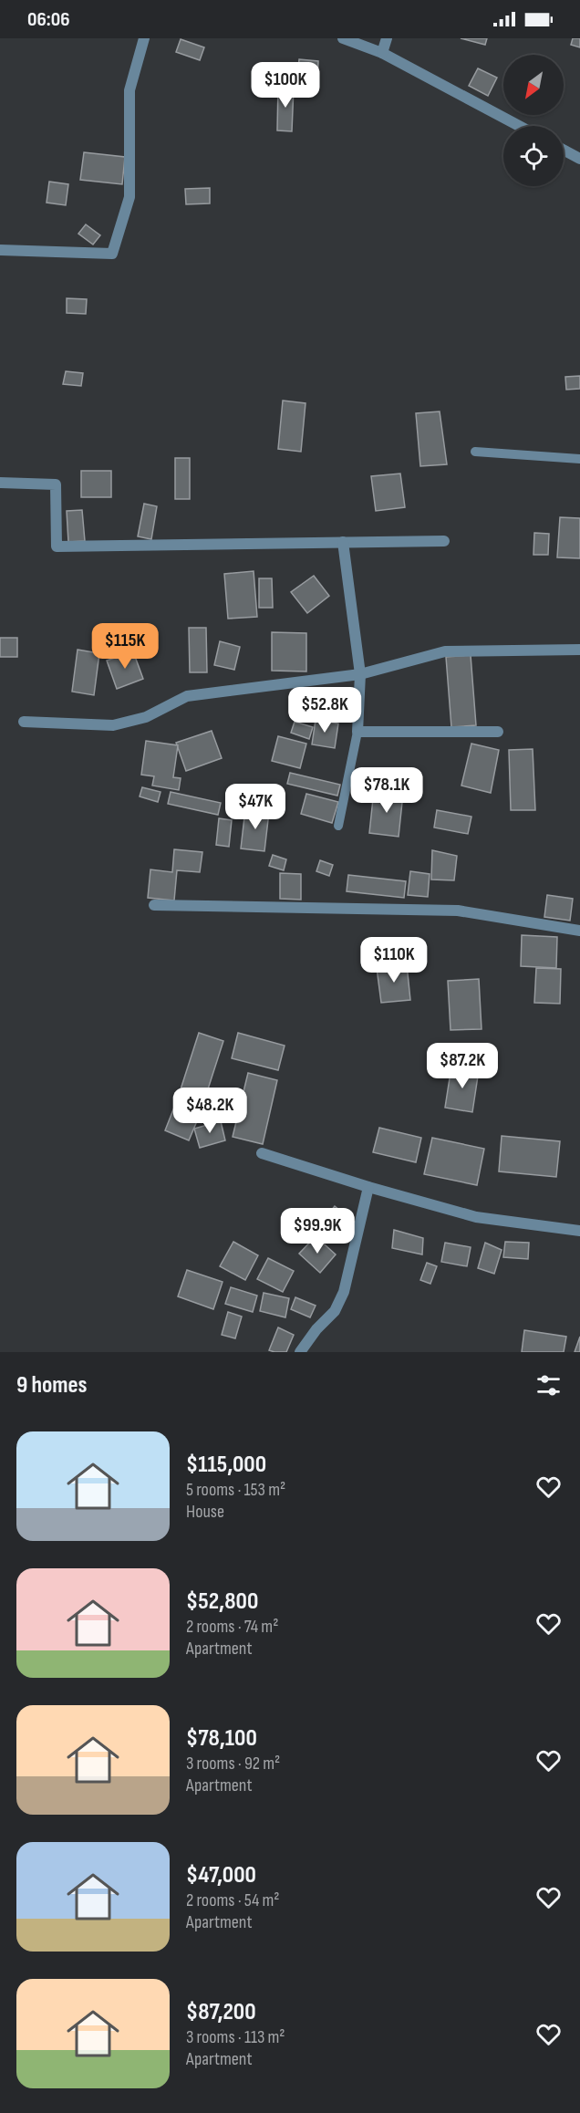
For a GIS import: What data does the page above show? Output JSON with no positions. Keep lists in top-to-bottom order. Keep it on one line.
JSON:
{"north":"bottom left","page":{"status":"06:06","price":["$100K","$115K","$52.8K","$78.1K","$47K","$110K","$87.2K","$48.2K","$99.9K"],"heading":"9 homes","list":[{"name":"$115,000","note":"5 rooms · 153 m² · House"},{"name":"$52,800","note":"2 rooms · 74 m² · Apartment"},{"name":"$78,100","note":"3 rooms · 92 m² · Apartment"},{"name":"$47,000","note":"2 rooms · 54 m² · Apartment"},{"name":"$87,200","note":"3 rooms · 113 m² · Apartment"}]}}
